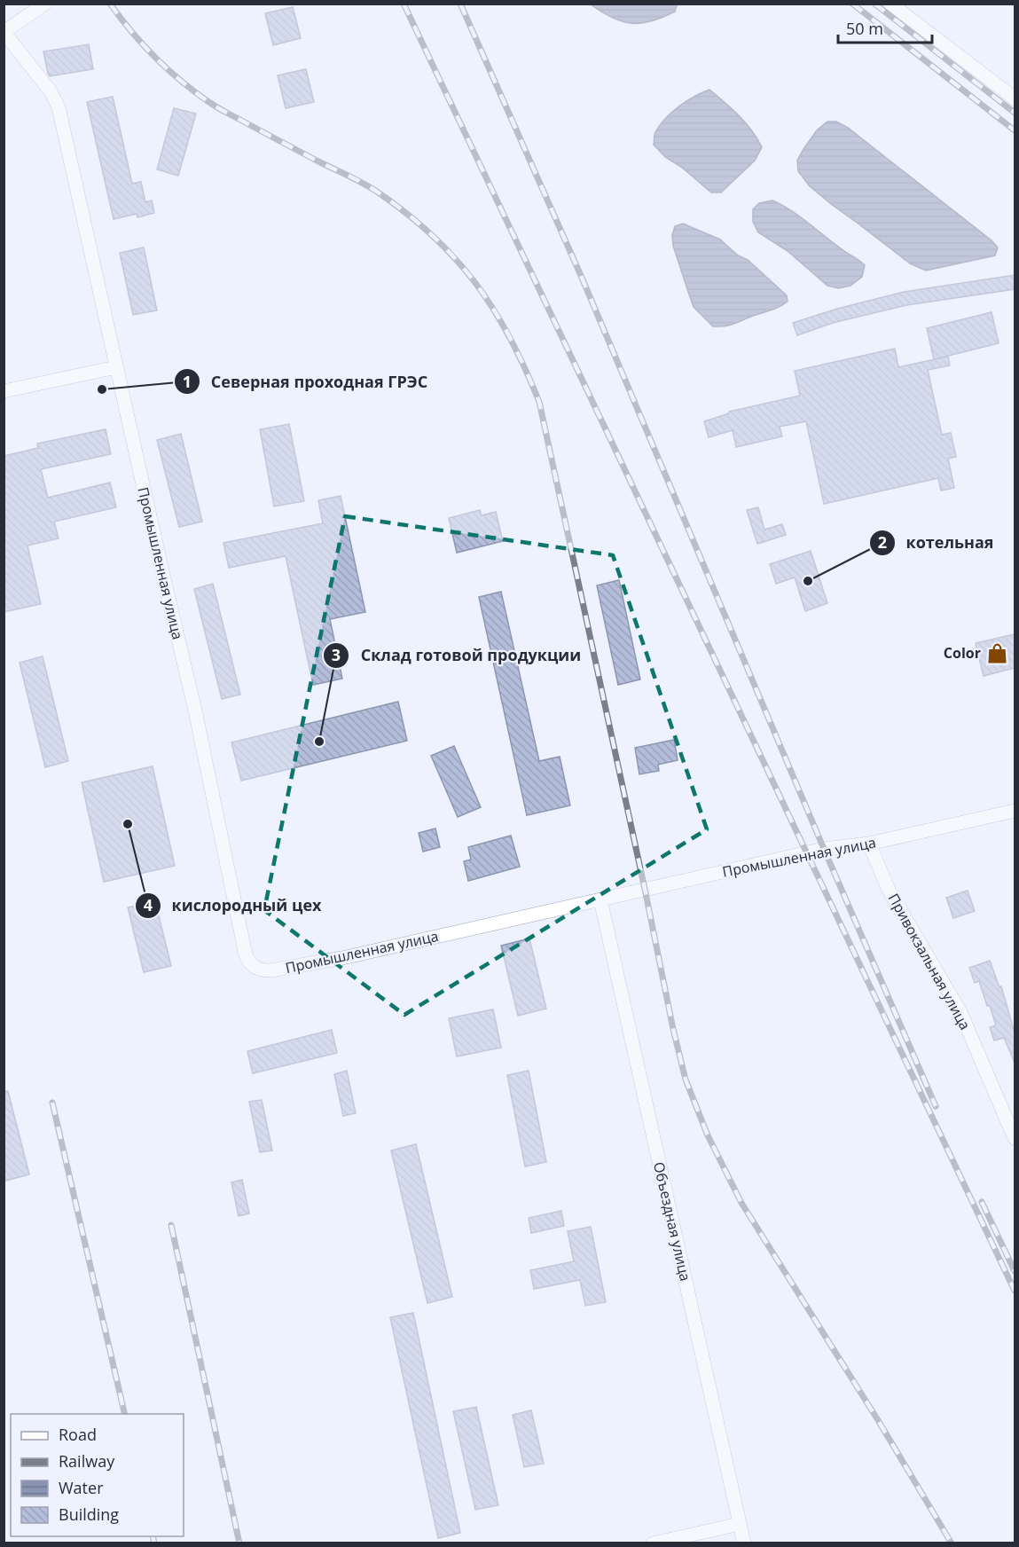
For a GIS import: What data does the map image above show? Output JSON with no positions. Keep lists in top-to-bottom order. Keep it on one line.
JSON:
{"streets":{"street":["Промышленная улица","Привокзальная улица","Объездная улица"]},"crossings":[["Промышленная улица","Привокзальная улица"],["Промышленная улица","Объездная улица"]],"places":{"other":["Северная проходная ГРЭС","котельная","Склад готовой продукции","кислородный цех"],"shop":["Color"]},"legend":["Road","Railway","Water","Building"],"scale_bar":"50 m"}
